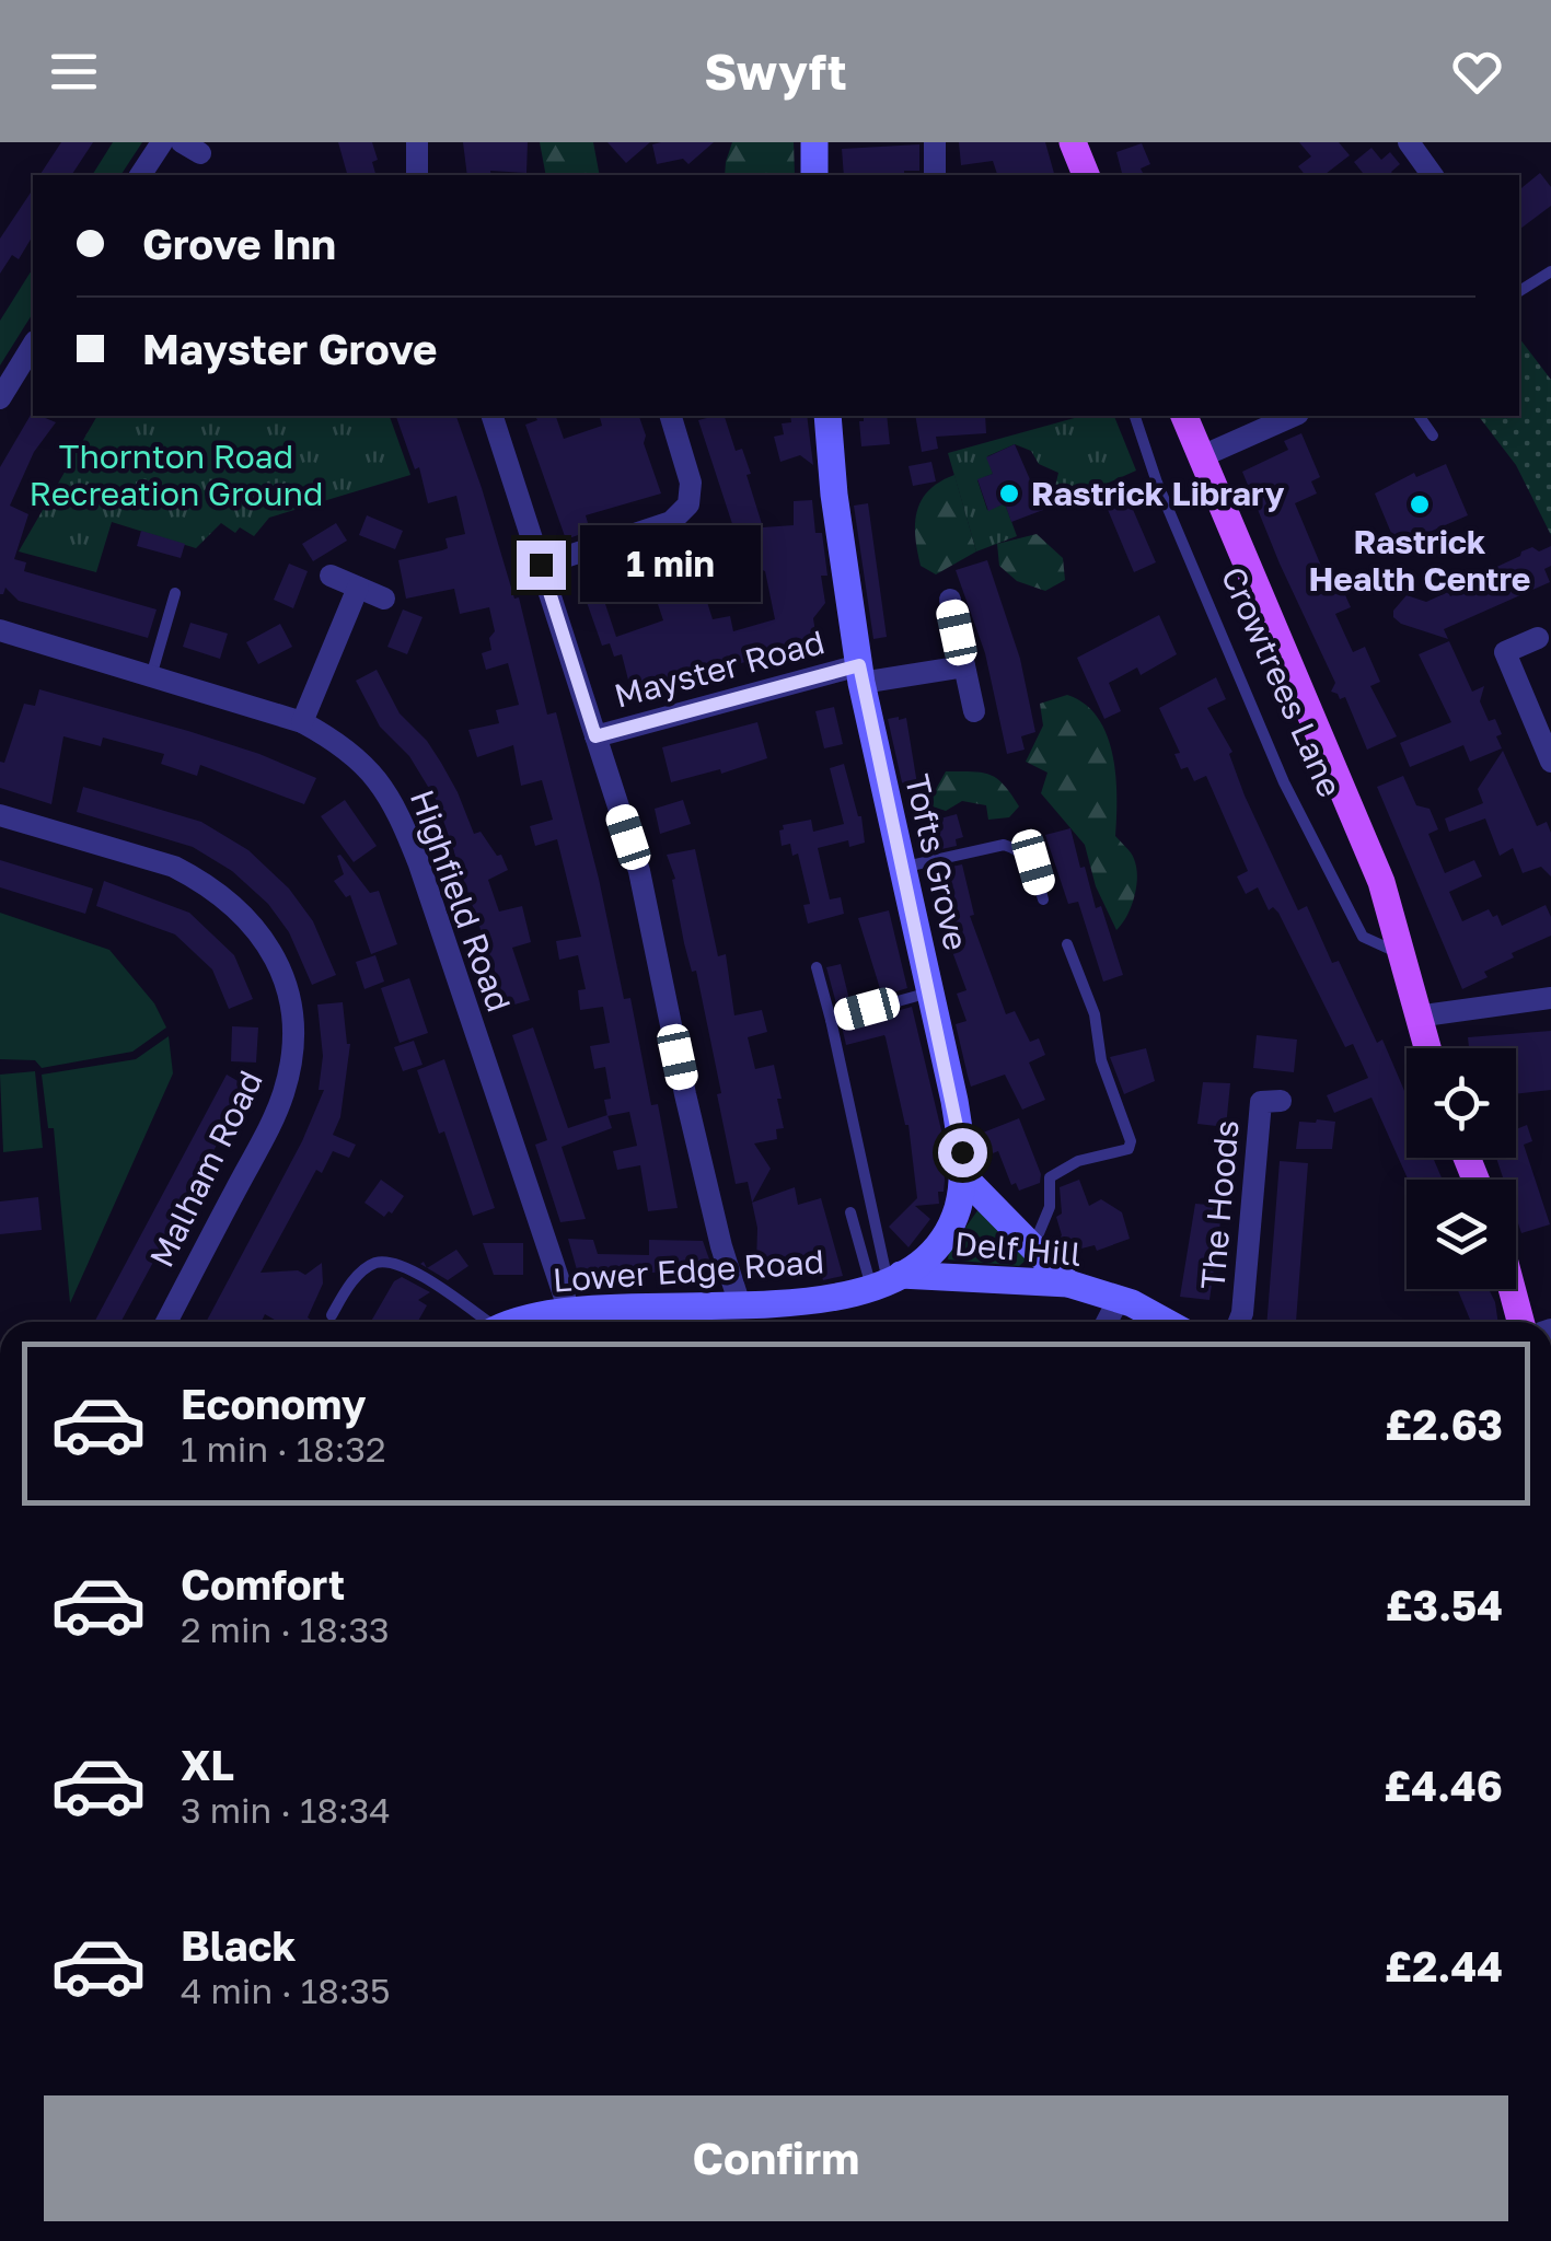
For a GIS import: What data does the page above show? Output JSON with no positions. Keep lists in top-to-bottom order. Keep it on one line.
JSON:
{"streets":{"main road":["Crowtrees Lane"],"street":["Mayster Road","Tofts Grove","Highfield Road","Malham Road","The Hoods","Delf Hill","Lower Edge Road"]},"crossings":[["Mayster Road","Tofts Grove"],["Tofts Grove","Lower Edge Road"],["Highfield Road","Lower Edge Road"],["Delf Hill","Lower Edge Road"]],"parks":["Thornton Road Recreation Ground"],"places":["Rastrick Library","Rastrick Health Centre"],"page":{"header":"Swyft","banner":["Grove Inn","Mayster Grove"],"bubble":"1 min","list":[{"name":"Economy","note":"1 min · 18:32","value":"£2.63"},{"name":"Comfort","note":"2 min · 18:33","value":"£3.54"},{"name":"XL","note":"3 min · 18:34","value":"£4.46"},{"name":"Black","note":"4 min · 18:35","value":"£2.44"}],"buttons":"Confirm"}}
